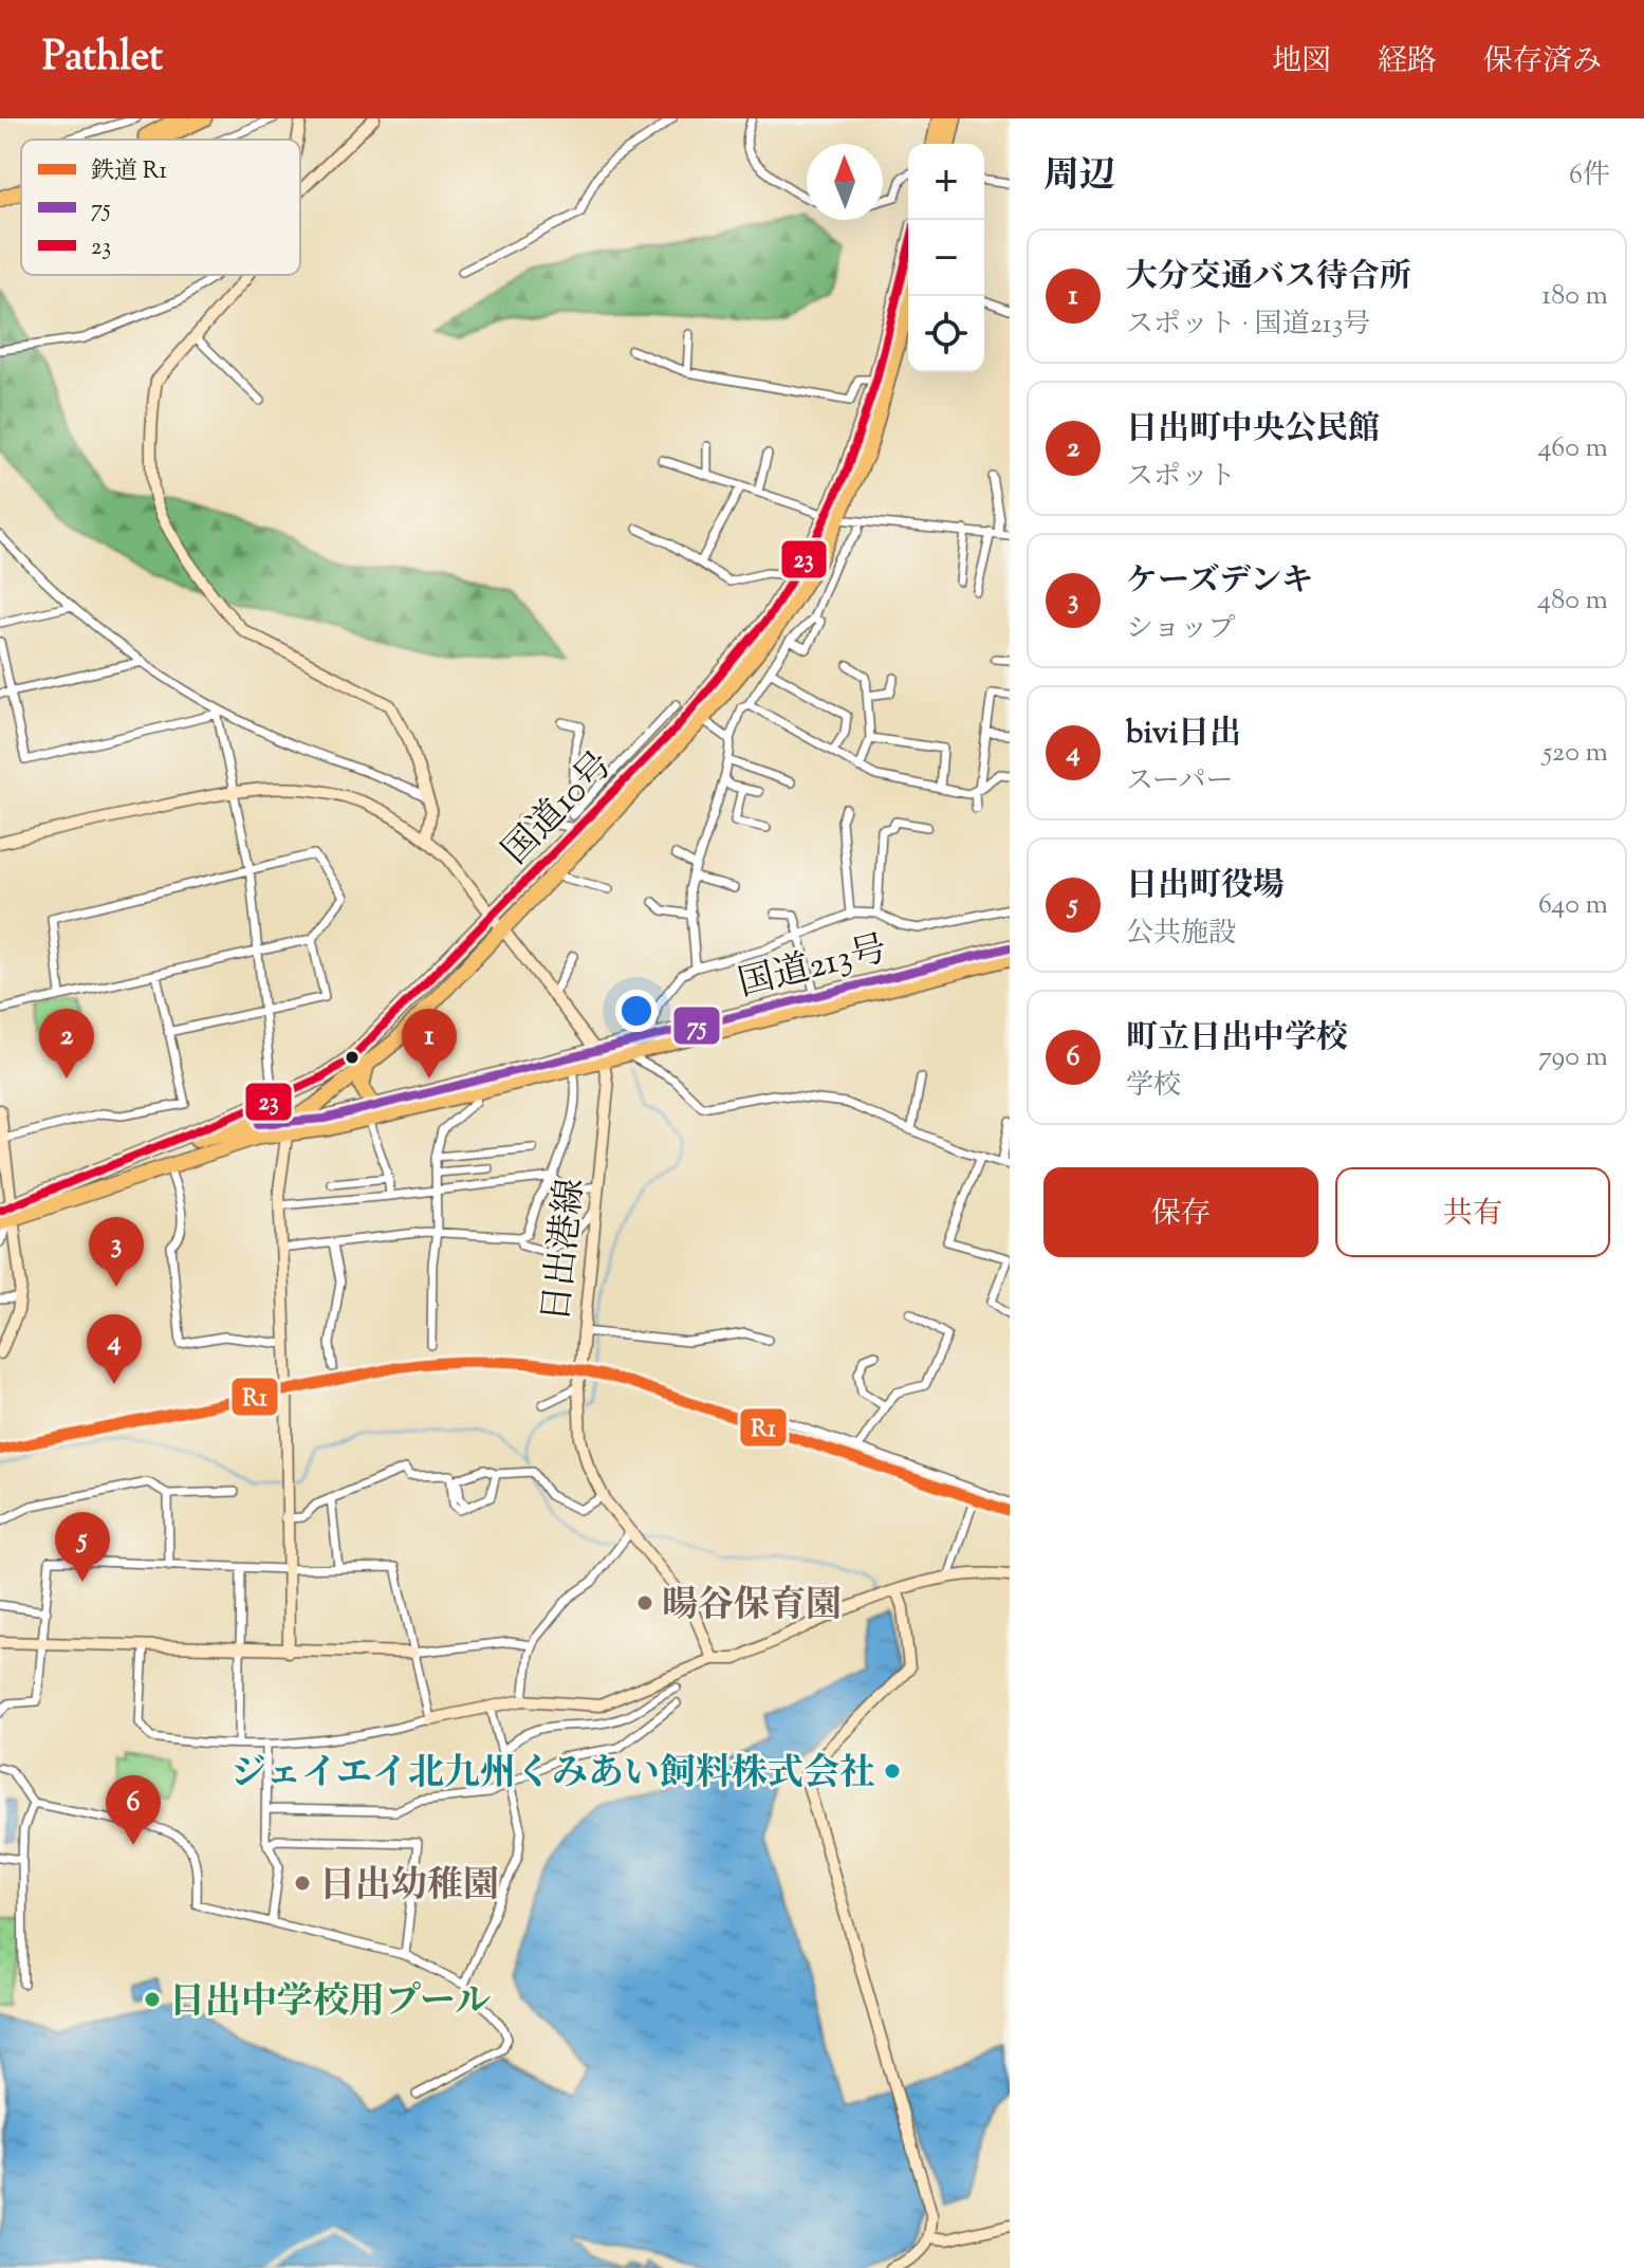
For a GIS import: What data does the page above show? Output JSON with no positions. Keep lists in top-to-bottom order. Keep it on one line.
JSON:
{"streets":{"highway":["国道10号","国道213号"],"street":["日出港線"]},"crossings":[["国道10号","国道213号"],["国道213号","日出港線"]],"places":["暘谷保育園","ジェイエイ北九州くみあい飼料株式会社","日出幼稚園","日出中学校用プール"],"lines":["transit line 23","transit line 75","rail line R1"],"legend":["鉄道 R1","75","23"],"north":"top","page":{"header":"Pathlet","nav":["地図","経路","保存済み"],"heading":["周辺","6件"],"map_buttons":["+","−"],"list":[{"mark":"1","name":"大分交通バス待合所","note":"スポット · 国道213号","value":"180 m"},{"mark":"2","name":"日出町中央公民館","note":"スポット","value":"460 m"},{"mark":"3","name":"ケーズデンキ","note":"ショップ","value":"480 m"},{"mark":"4","name":"bivi日出","note":"スーパー","value":"520 m"},{"mark":"5","name":"日出町役場","note":"公共施設","value":"640 m"},{"mark":"6","name":"町立日出中学校","note":"学校","value":"790 m"}],"pins":["1","2","3","4","5","6"],"buttons":["保存","共有"]}}
